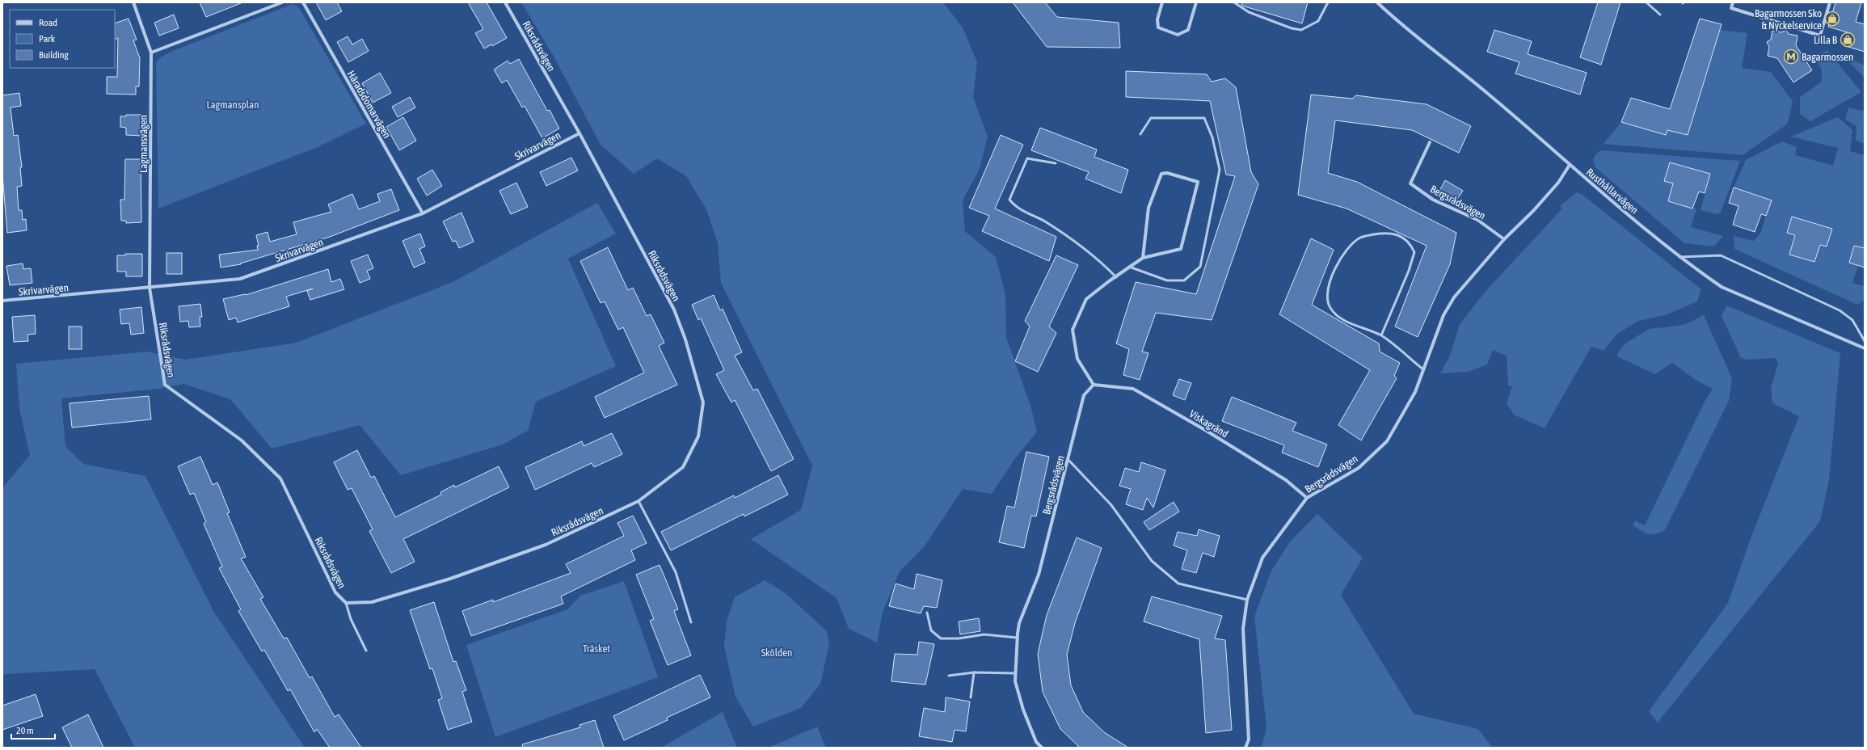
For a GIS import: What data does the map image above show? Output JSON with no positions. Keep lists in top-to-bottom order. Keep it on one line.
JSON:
{"streets":{"street":["Riksrådsvägen","Häradsdomarvägen","Lagmansvägen","Skrivarvägen","Rusthållarvägen","Bergsrådsvägen","Viskagränd"]},"crossings":[["Riksrådsvägen","Lagmansvägen"],["Riksrådsvägen","Skrivarvägen"],["Häradsdomarvägen","Skrivarvägen"],["Lagmansvägen","Skrivarvägen"],["Rusthållarvägen","Bergsrådsvägen"],["Bergsrådsvägen","Viskagränd"]],"parks":["Lagmansplan","Träsket","Skölden"],"places":{"shop":["Bagarmossen Sko & Nyckelservice","Lilla B"],"metro station":["Bagarmossen"]},"legend":["Road","Park","Building"],"scale_bar":"20 m"}
